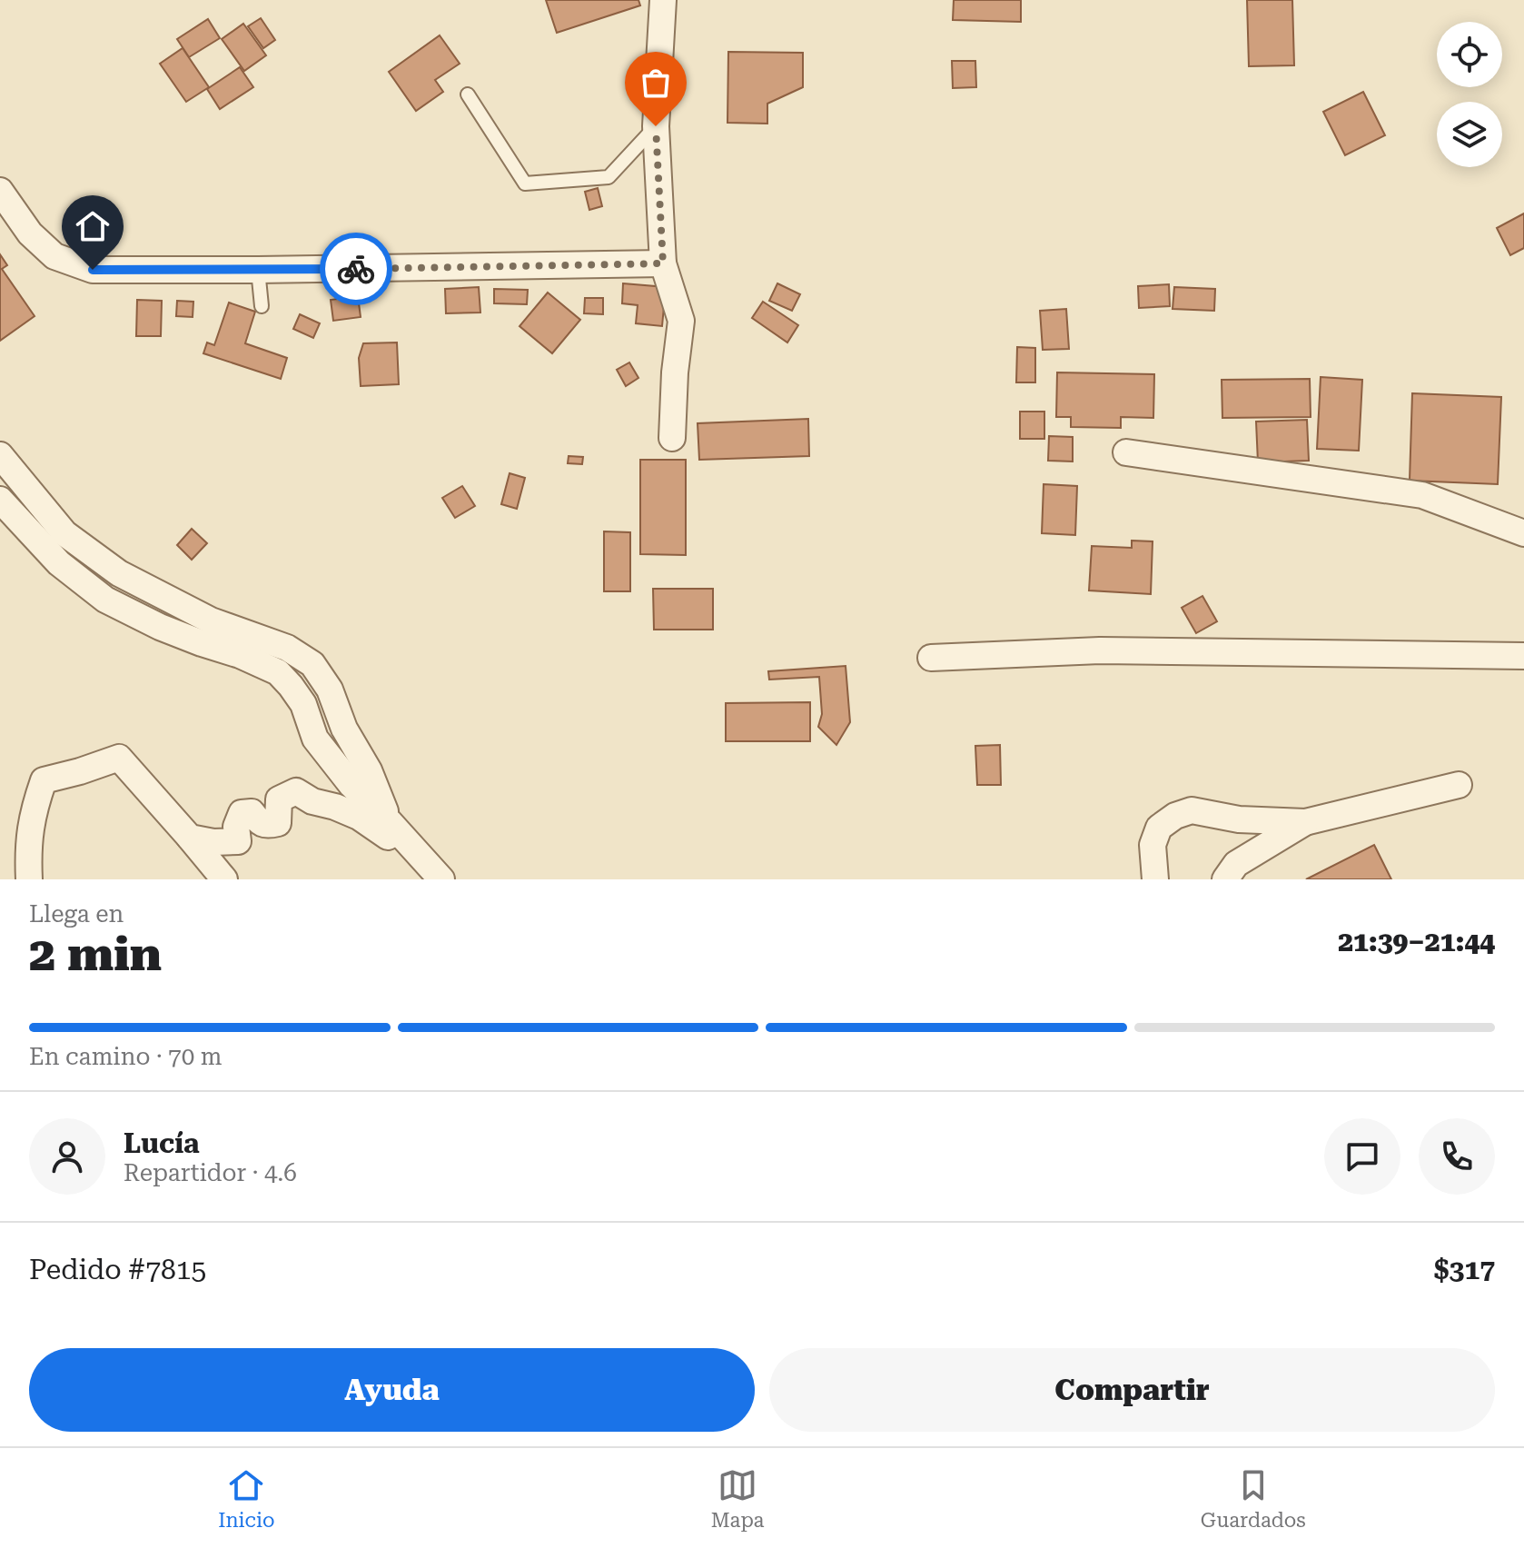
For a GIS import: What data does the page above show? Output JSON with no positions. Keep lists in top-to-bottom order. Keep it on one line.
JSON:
{"page":{"heading":["2 min","Llega en","21:39–21:44"],"panel":["Lucía","Repartidor · 4.6","Pedido #7815","$317"],"bar":"En camino · 70 m","buttons":["Ayuda","Compartir"],"tabs":["Inicio","Mapa","Guardados"]}}
